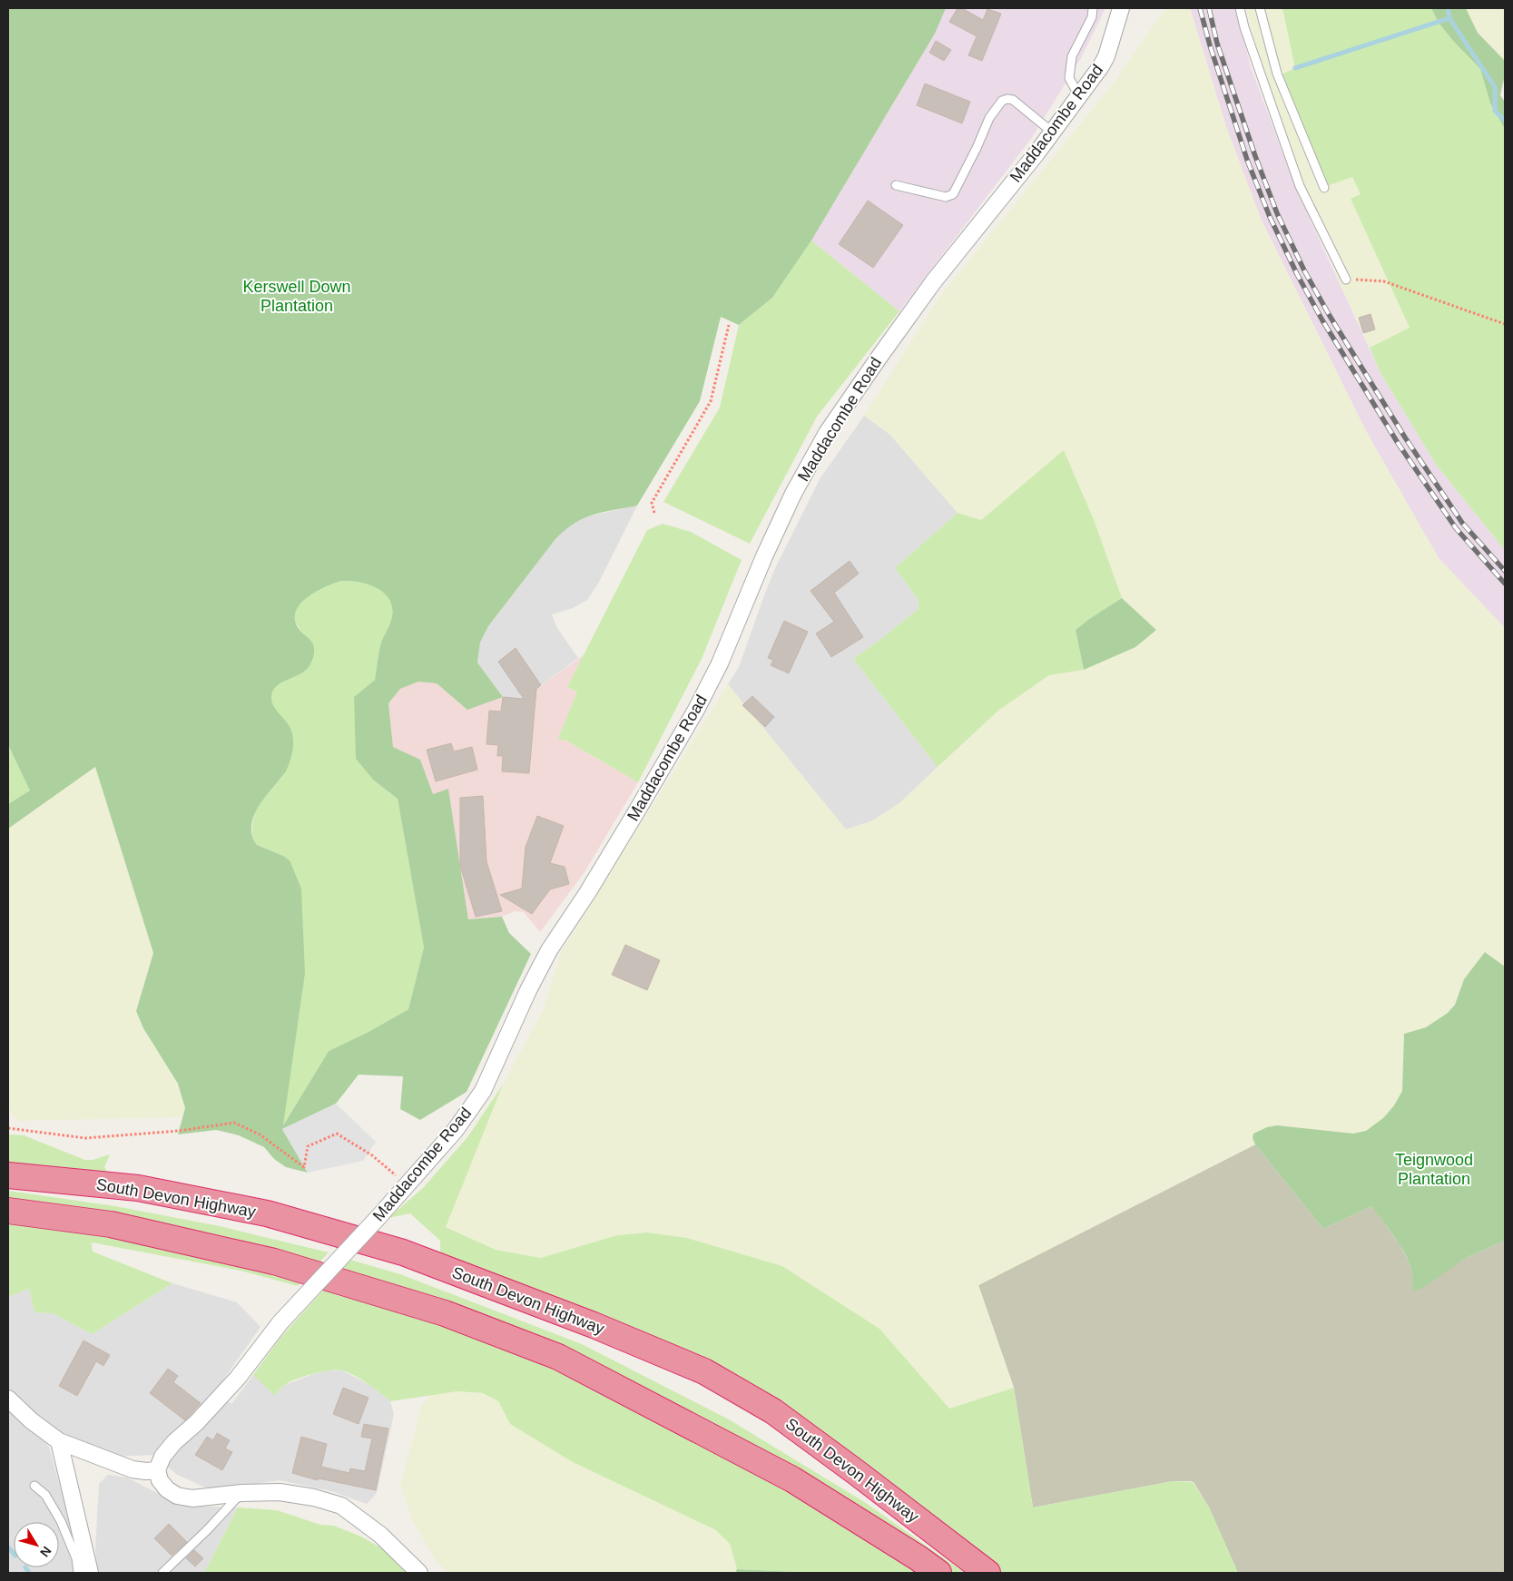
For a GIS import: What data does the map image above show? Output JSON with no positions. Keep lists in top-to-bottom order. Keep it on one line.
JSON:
{"streets":{"highway":["South Devon Highway"],"street":["Maddacombe Road"]},"parks":["Kerswell Down Plantation","Teignwood Plantation"],"north":"bottom right"}
